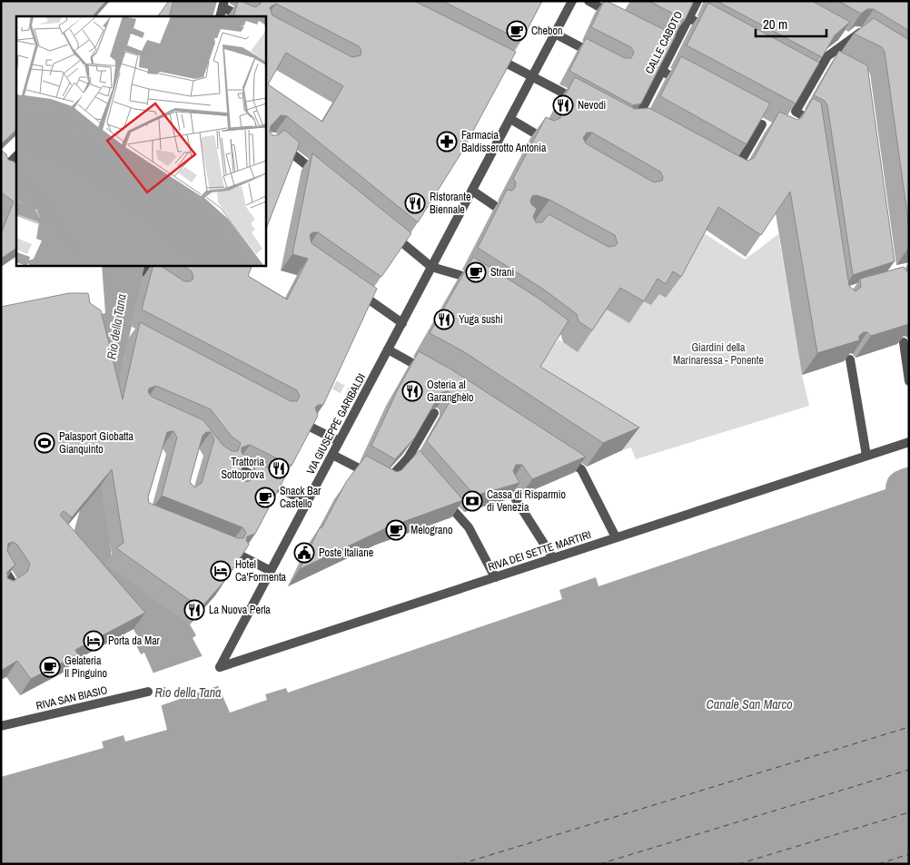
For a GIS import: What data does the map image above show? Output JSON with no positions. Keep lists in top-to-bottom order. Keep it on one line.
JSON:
{"streets":{"street":["CALLE CABOTO","VIA GIUSEPPE GARIBALDI","RIVA DEI SETTE MARTIRI","RIVA SAN BIASIO"]},"crossings":[["VIA GIUSEPPE GARIBALDI","RIVA DEI SETTE MARTIRI"]],"water":["Rio della Tana","Canale San Marco"],"parks":["Giardini della Marinaressa - Ponente"],"places":{"cafe":["Chebon","Strani","Snack Bar Castello","Melograno","Gelateria Il Pinguino"],"restaurant":["Nevodi","Ristorante Biennale","Yuga sushi","Osteria al Garanghèlo","Trattoria Sottoprova","La Nuova Perla"],"pharmacy":["Farmacia Baldisserotto Antonia"],"sports":["Palasport Giobatta Gianquinto"],"bank":["Cassa di Risparmio di Venezia"],"public building":["Poste Italiane"],"hotel":["Hotel Ca'Formenta","Porta da Mar"]},"scale_bar":"20 m"}
